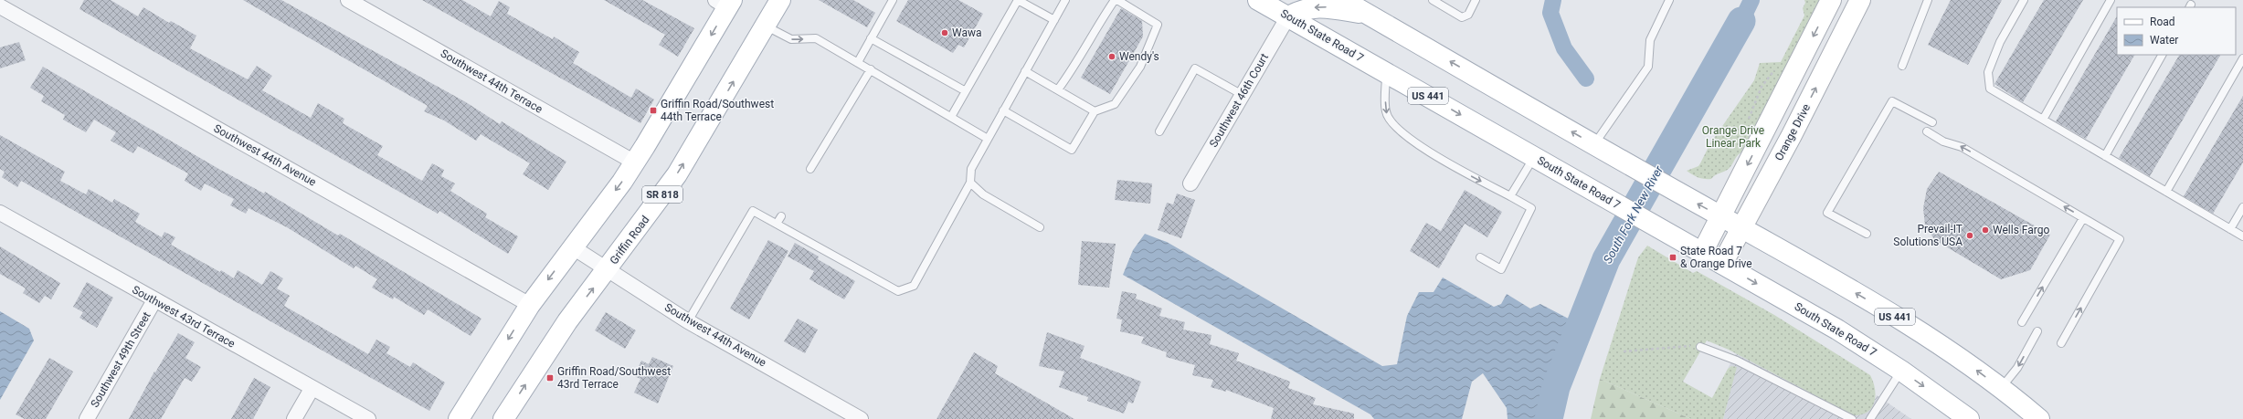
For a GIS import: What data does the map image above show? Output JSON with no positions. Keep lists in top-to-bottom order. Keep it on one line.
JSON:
{"streets":{"main road":["South State Road 7","US 441","Orange Drive","SR 818","Griffin Road"],"street":["Southwest 44th Terrace","Southwest 46th Court","Southwest 44th Avenue","Southwest 43rd Terrace","Southwest 49th Street"]},"crossings":[["South State Road 7","Southwest 46th Court"],["South State Road 7","Orange Drive"],["US 441","Orange Drive"],["Southwest 44th Avenue","Griffin Road"],["Southwest 43rd Terrace","Southwest 49th Street"]],"water":["South Fork New River"],"parks":["Orange Drive Linear Park"],"places":{"other":["Wawa","Wendy's","Wells Fargo","Prevail-IT Solutions USA"],"transit":["Griffin Road/Southwest 44th Terrace","State Road 7 & Orange Drive","Griffin Road/Southwest 43rd Terrace"]},"legend":["Road","Water"]}
